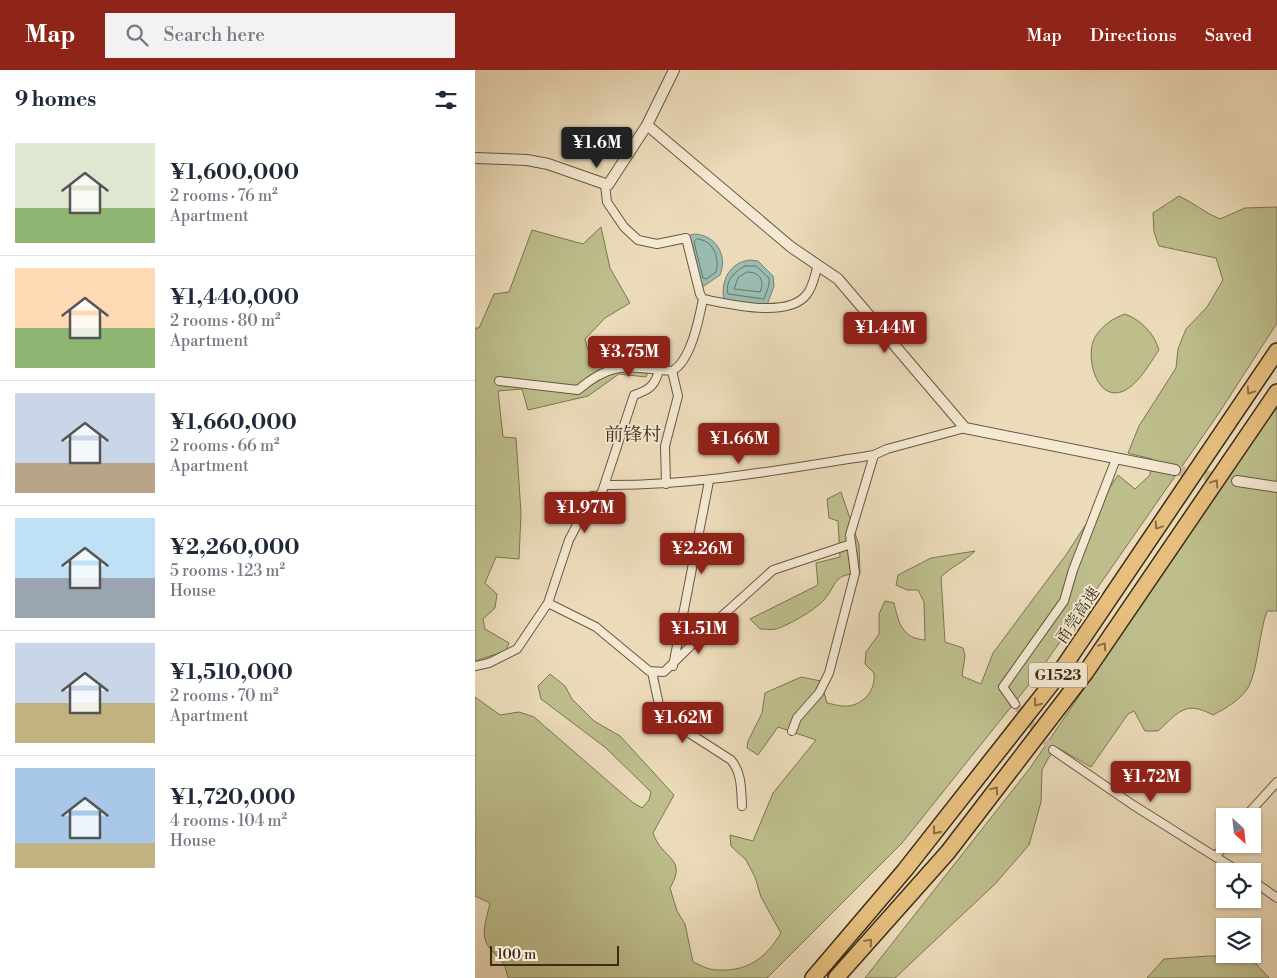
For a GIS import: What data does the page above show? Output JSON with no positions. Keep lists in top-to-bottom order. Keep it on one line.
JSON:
{"streets":{"highway":["甬莞高速","G1523"]},"districts":["前锋村"],"scale_bar":"100 m","north":"bottom right","page":{"header":"Map","search":"Search here","nav":["Map","Directions","Saved"],"heading":"9 homes","price":["¥1.6M","¥1.44M","¥3.75M","¥1.66M","¥1.97M","¥2.26M","¥1.51M","¥1.62M","¥1.72M"],"list":[{"name":"¥1,600,000","note":"2 rooms · 76 m² · Apartment"},{"name":"¥1,440,000","note":"2 rooms · 80 m² · Apartment"},{"name":"¥1,660,000","note":"2 rooms · 66 m² · Apartment"},{"name":"¥2,260,000","note":"5 rooms · 123 m² · House"},{"name":"¥1,510,000","note":"2 rooms · 70 m² · Apartment"},{"name":"¥1,720,000","note":"4 rooms · 104 m² · House"}],"scale":"100 m"}}
